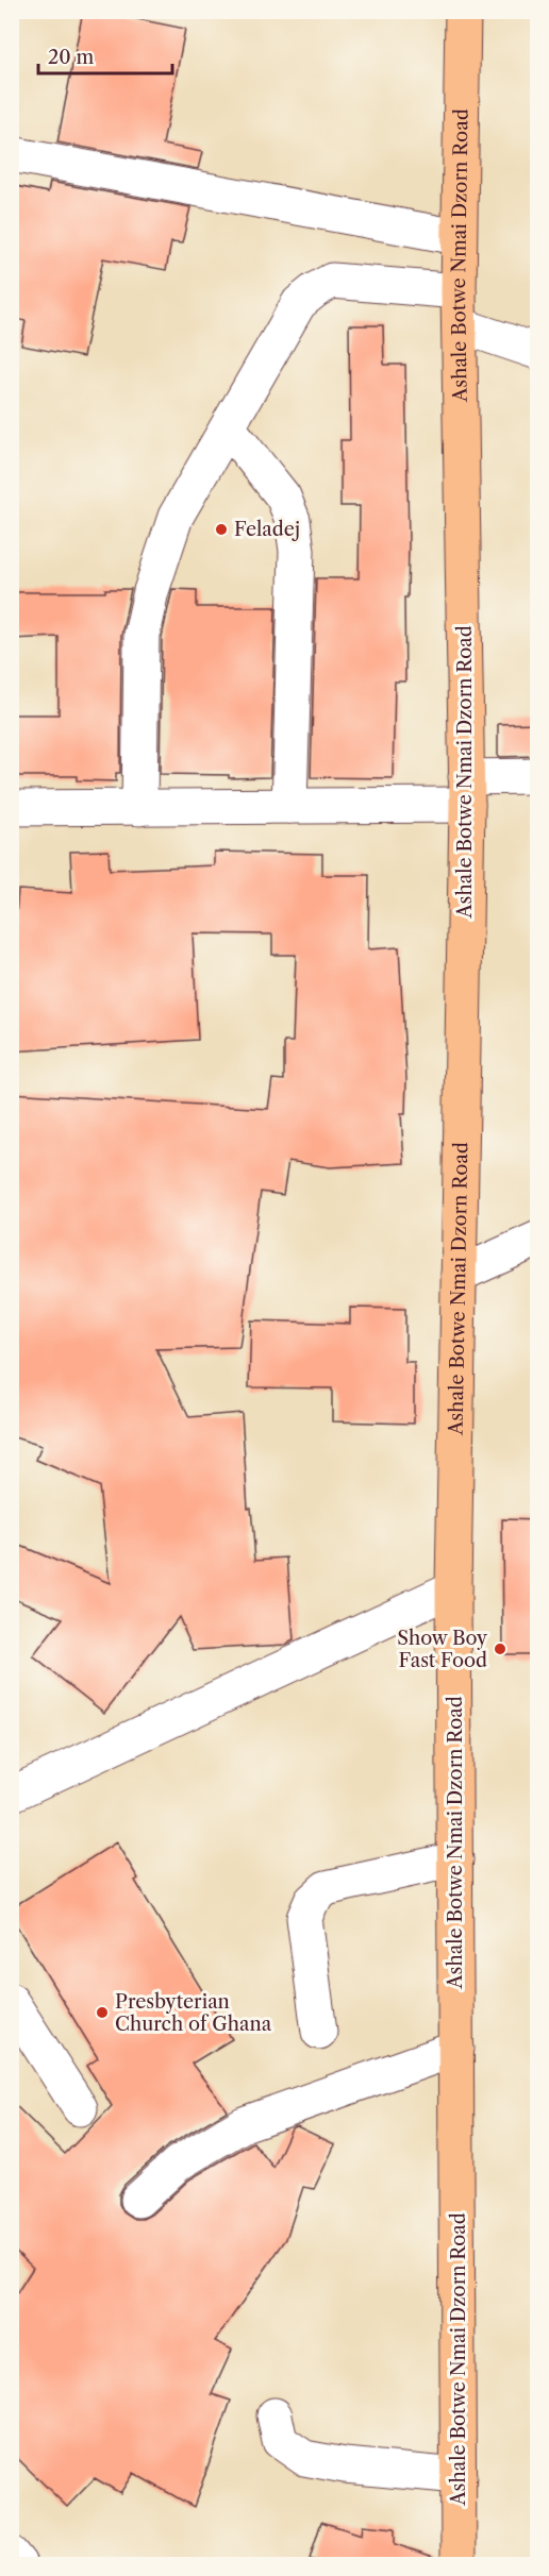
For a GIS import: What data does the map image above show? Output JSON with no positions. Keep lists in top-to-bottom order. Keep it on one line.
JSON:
{"streets":{"main road":["Ashale Botwe Nmai Dzorn Road"]},"places":["Feladej","Show Boy Fast Food","Presbyterian Church of Ghana"],"scale_bar":"20 m"}
